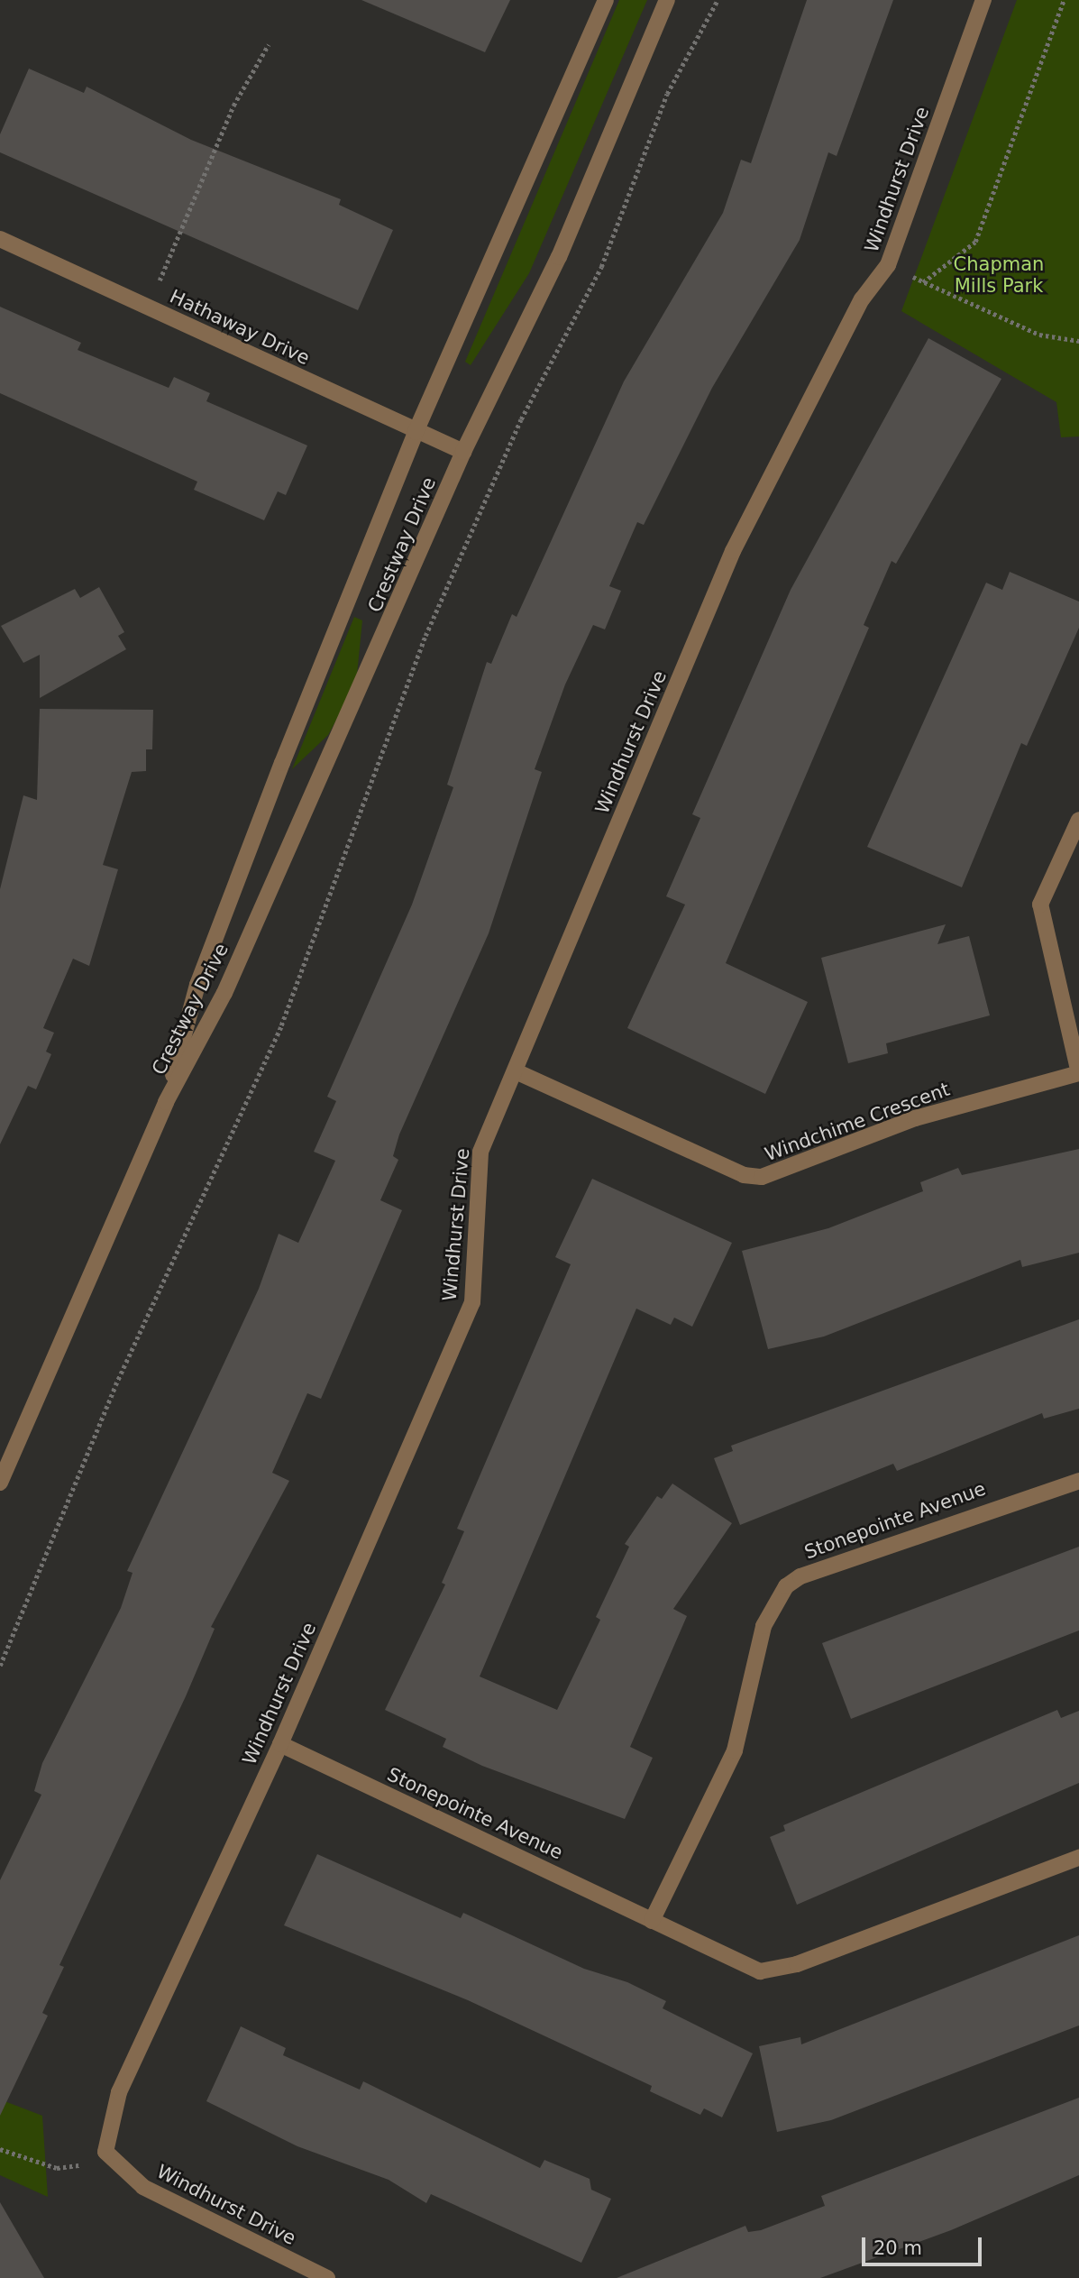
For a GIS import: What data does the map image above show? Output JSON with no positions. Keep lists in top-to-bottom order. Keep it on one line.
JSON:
{"streets":{"street":["Windhurst Drive","Hathaway Drive","Crestway Drive","Windchime Crescent","Stonepointe Avenue"]},"crossings":[["Windhurst Drive","Windchime Crescent"],["Windhurst Drive","Stonepointe Avenue"],["Hathaway Drive","Crestway Drive"]],"parks":["Chapman Mills Park"],"scale_bar":"20 m"}
